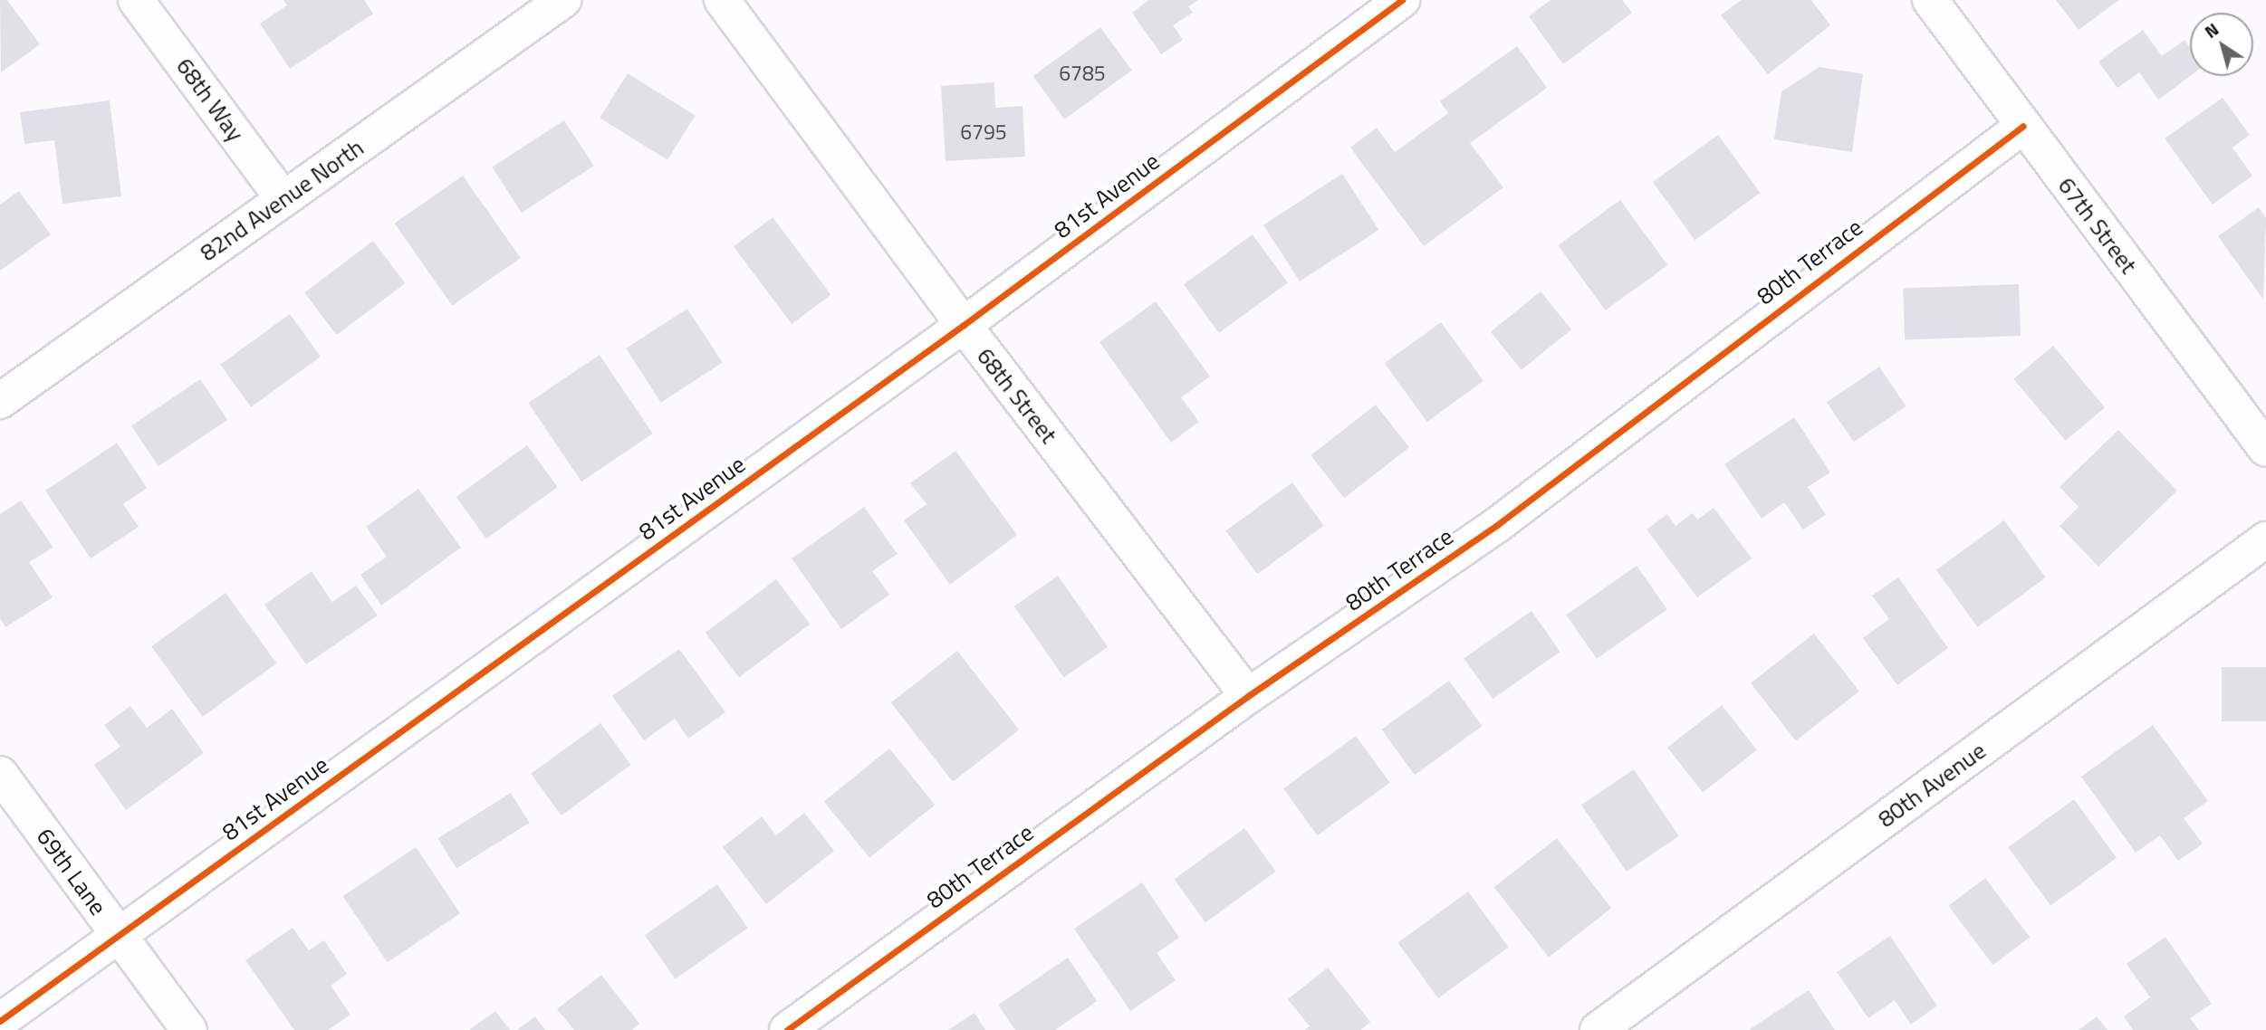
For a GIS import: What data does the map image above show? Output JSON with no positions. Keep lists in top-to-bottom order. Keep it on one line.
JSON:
{"streets":{"street":["68th Way","81st Avenue","82nd Avenue North","67th Street","80th Terrace","68th Street","80th Avenue","69th Lane"]},"crossings":[["68th Way","82nd Avenue North"],["81st Avenue","68th Street"],["81st Avenue","69th Lane"],["67th Street","80th Terrace"],["80th Terrace","68th Street"]],"house_numbers":["6785","6795"],"north":"top left"}
